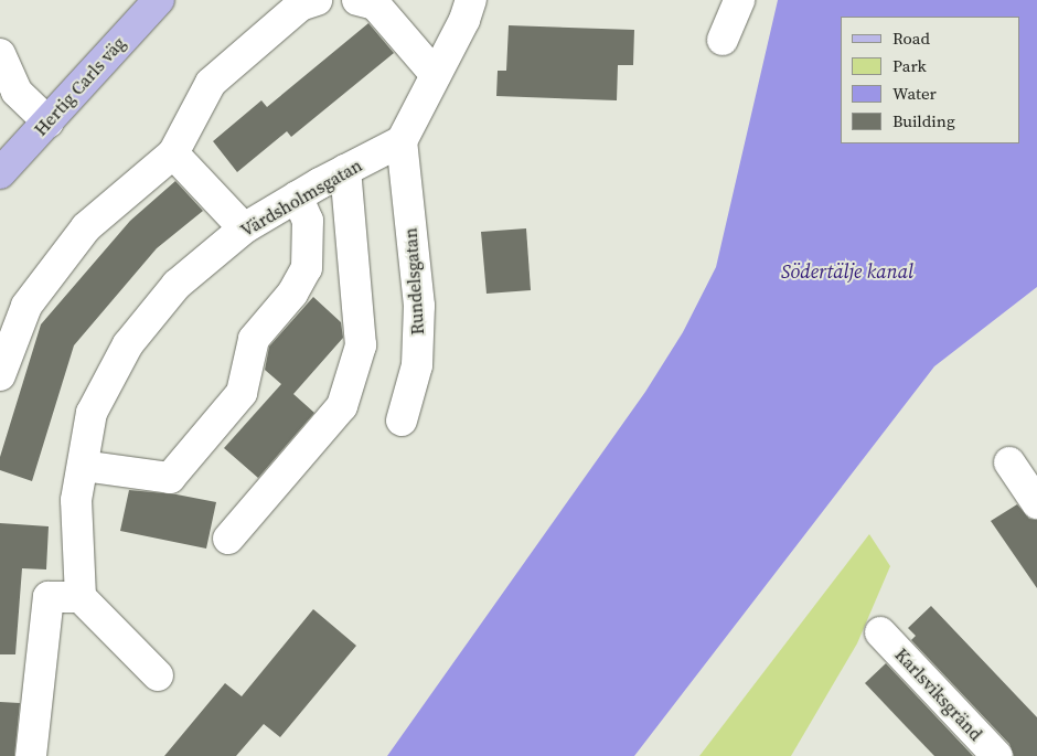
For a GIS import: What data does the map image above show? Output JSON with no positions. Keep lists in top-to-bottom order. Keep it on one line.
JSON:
{"streets":{"main road":["Hertig Carls väg"],"street":["Värdsholmsgatan","Rundelsgatan","Karlsviksgränd"]},"crossings":[["Värdsholmsgatan","Rundelsgatan"]],"water":["Södertälje kanal"],"legend":["Road","Park","Water","Building"]}
